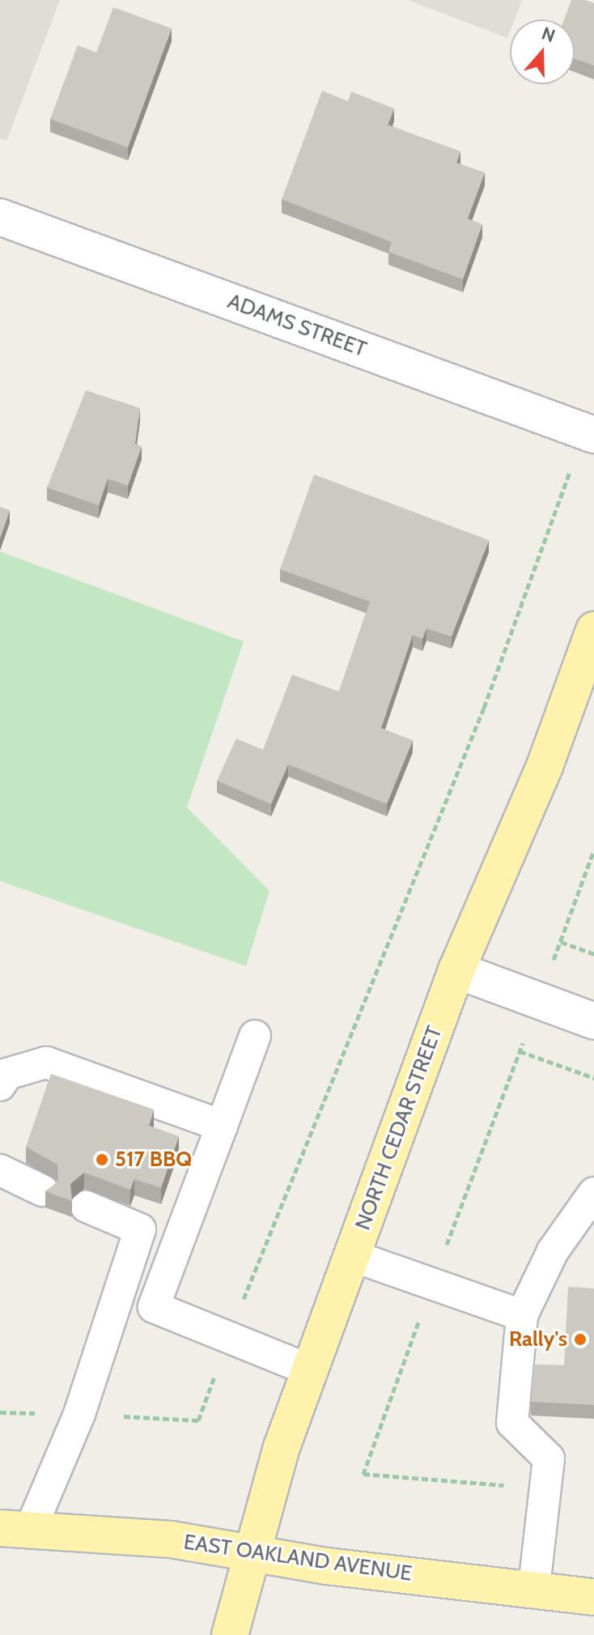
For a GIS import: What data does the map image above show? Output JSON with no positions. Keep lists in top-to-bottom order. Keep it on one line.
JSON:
{"streets":{"main road":["NORTH CEDAR STREET","EAST OAKLAND AVENUE"],"street":["ADAMS STREET"]},"crossings":[["NORTH CEDAR STREET","EAST OAKLAND AVENUE"]],"places":["517 BBQ","Rally's"],"north":"top"}
